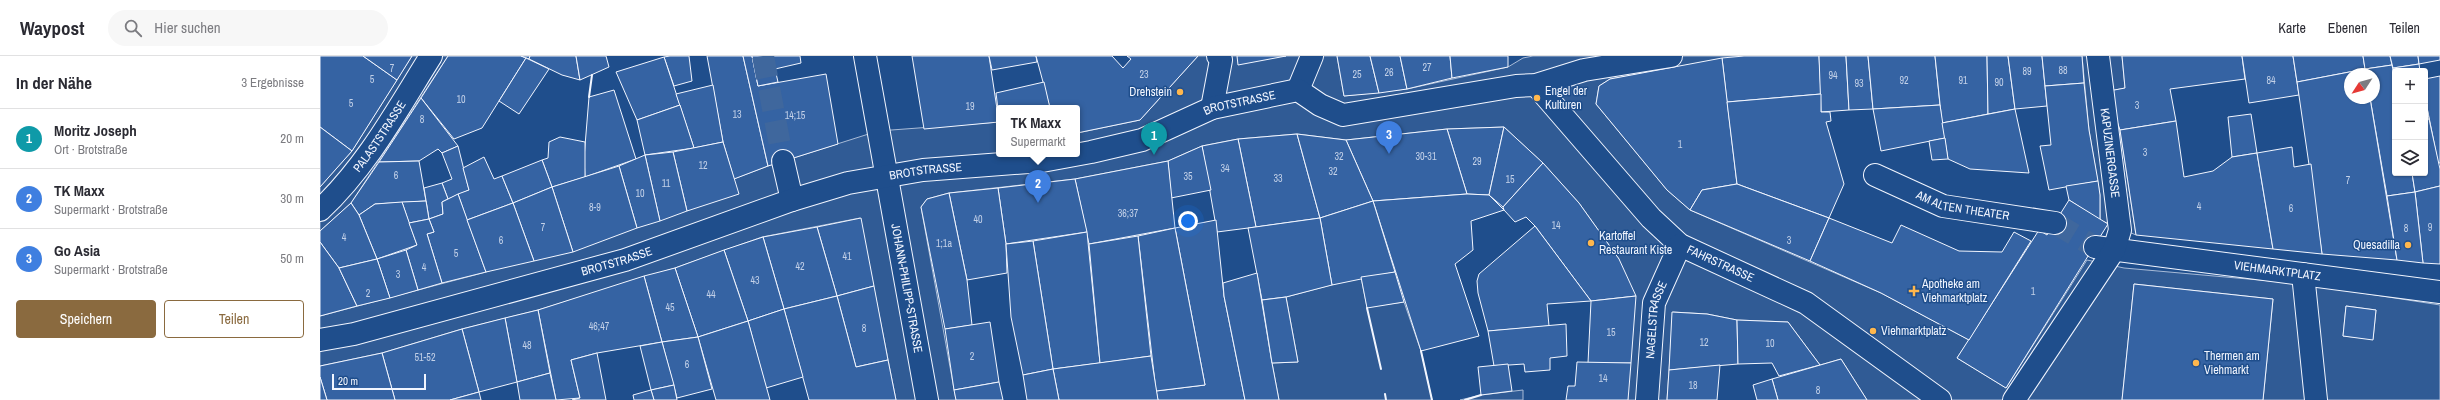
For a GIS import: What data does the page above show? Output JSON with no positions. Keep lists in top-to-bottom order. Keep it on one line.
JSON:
{"streets":{"street":["BROTSTRASSE","PALASTSTRASSE","KAPUZINERGASSE","AM ALTEN THEATER","FAHRSTRASSE","VIEHMARKTPLATZ","JOHANN-PHILIPP-STRASSE","NAGELSTRASSE"]},"crossings":[["BROTSTRASSE","JOHANN-PHILIPP-STRASSE"],["KAPUZINERGASSE","VIEHMARKTPLATZ"],["FAHRSTRASSE","NAGELSTRASSE"]],"places":{"other":["Drehstein","Engel der Kulturen","Kartoffel Restaurant Kiste","Quesadilla","Viehmarktplatz","Thermen am Viehmarkt"],"health":["Apotheke am Viehmarktplatz"]},"house_numbers":["27","7","88","89","26","23","25","94","5","92","91","84","90","93","10","5","3","19","13","14;15","8","1","3","32","30-31","29","12","34","32","6","35","33","15","7","11","10","4","8-9","6","36;37","40","14","7","9","8","4","6","3","1;1a","5","41","42","4","3","43","1","2","44","45","46;47","8","15","12","10","48","2","51-52","6","14","18","8"],"scale_bar":"20 m","north":"bottom left","page":{"header":"Waypost","search":"Hier suchen","nav":["Karte","Ebenen","Teilen"],"heading":["In der Nähe","3 Ergebnisse"],"map_buttons":["+","−"],"popup":["TK Maxx","Supermarkt"],"list":[{"mark":"1","name":"Moritz Joseph","note":"Ort · Brotstraße","value":"20 m"},{"mark":"2","name":"TK Maxx","note":"Supermarkt · Brotstraße","value":"30 m"},{"mark":"3","name":"Go Asia","note":"Supermarkt · Brotstraße","value":"50 m"}],"pins":["3","1","2"],"buttons":["Speichern","Teilen"],"scale":"20 m"}}
